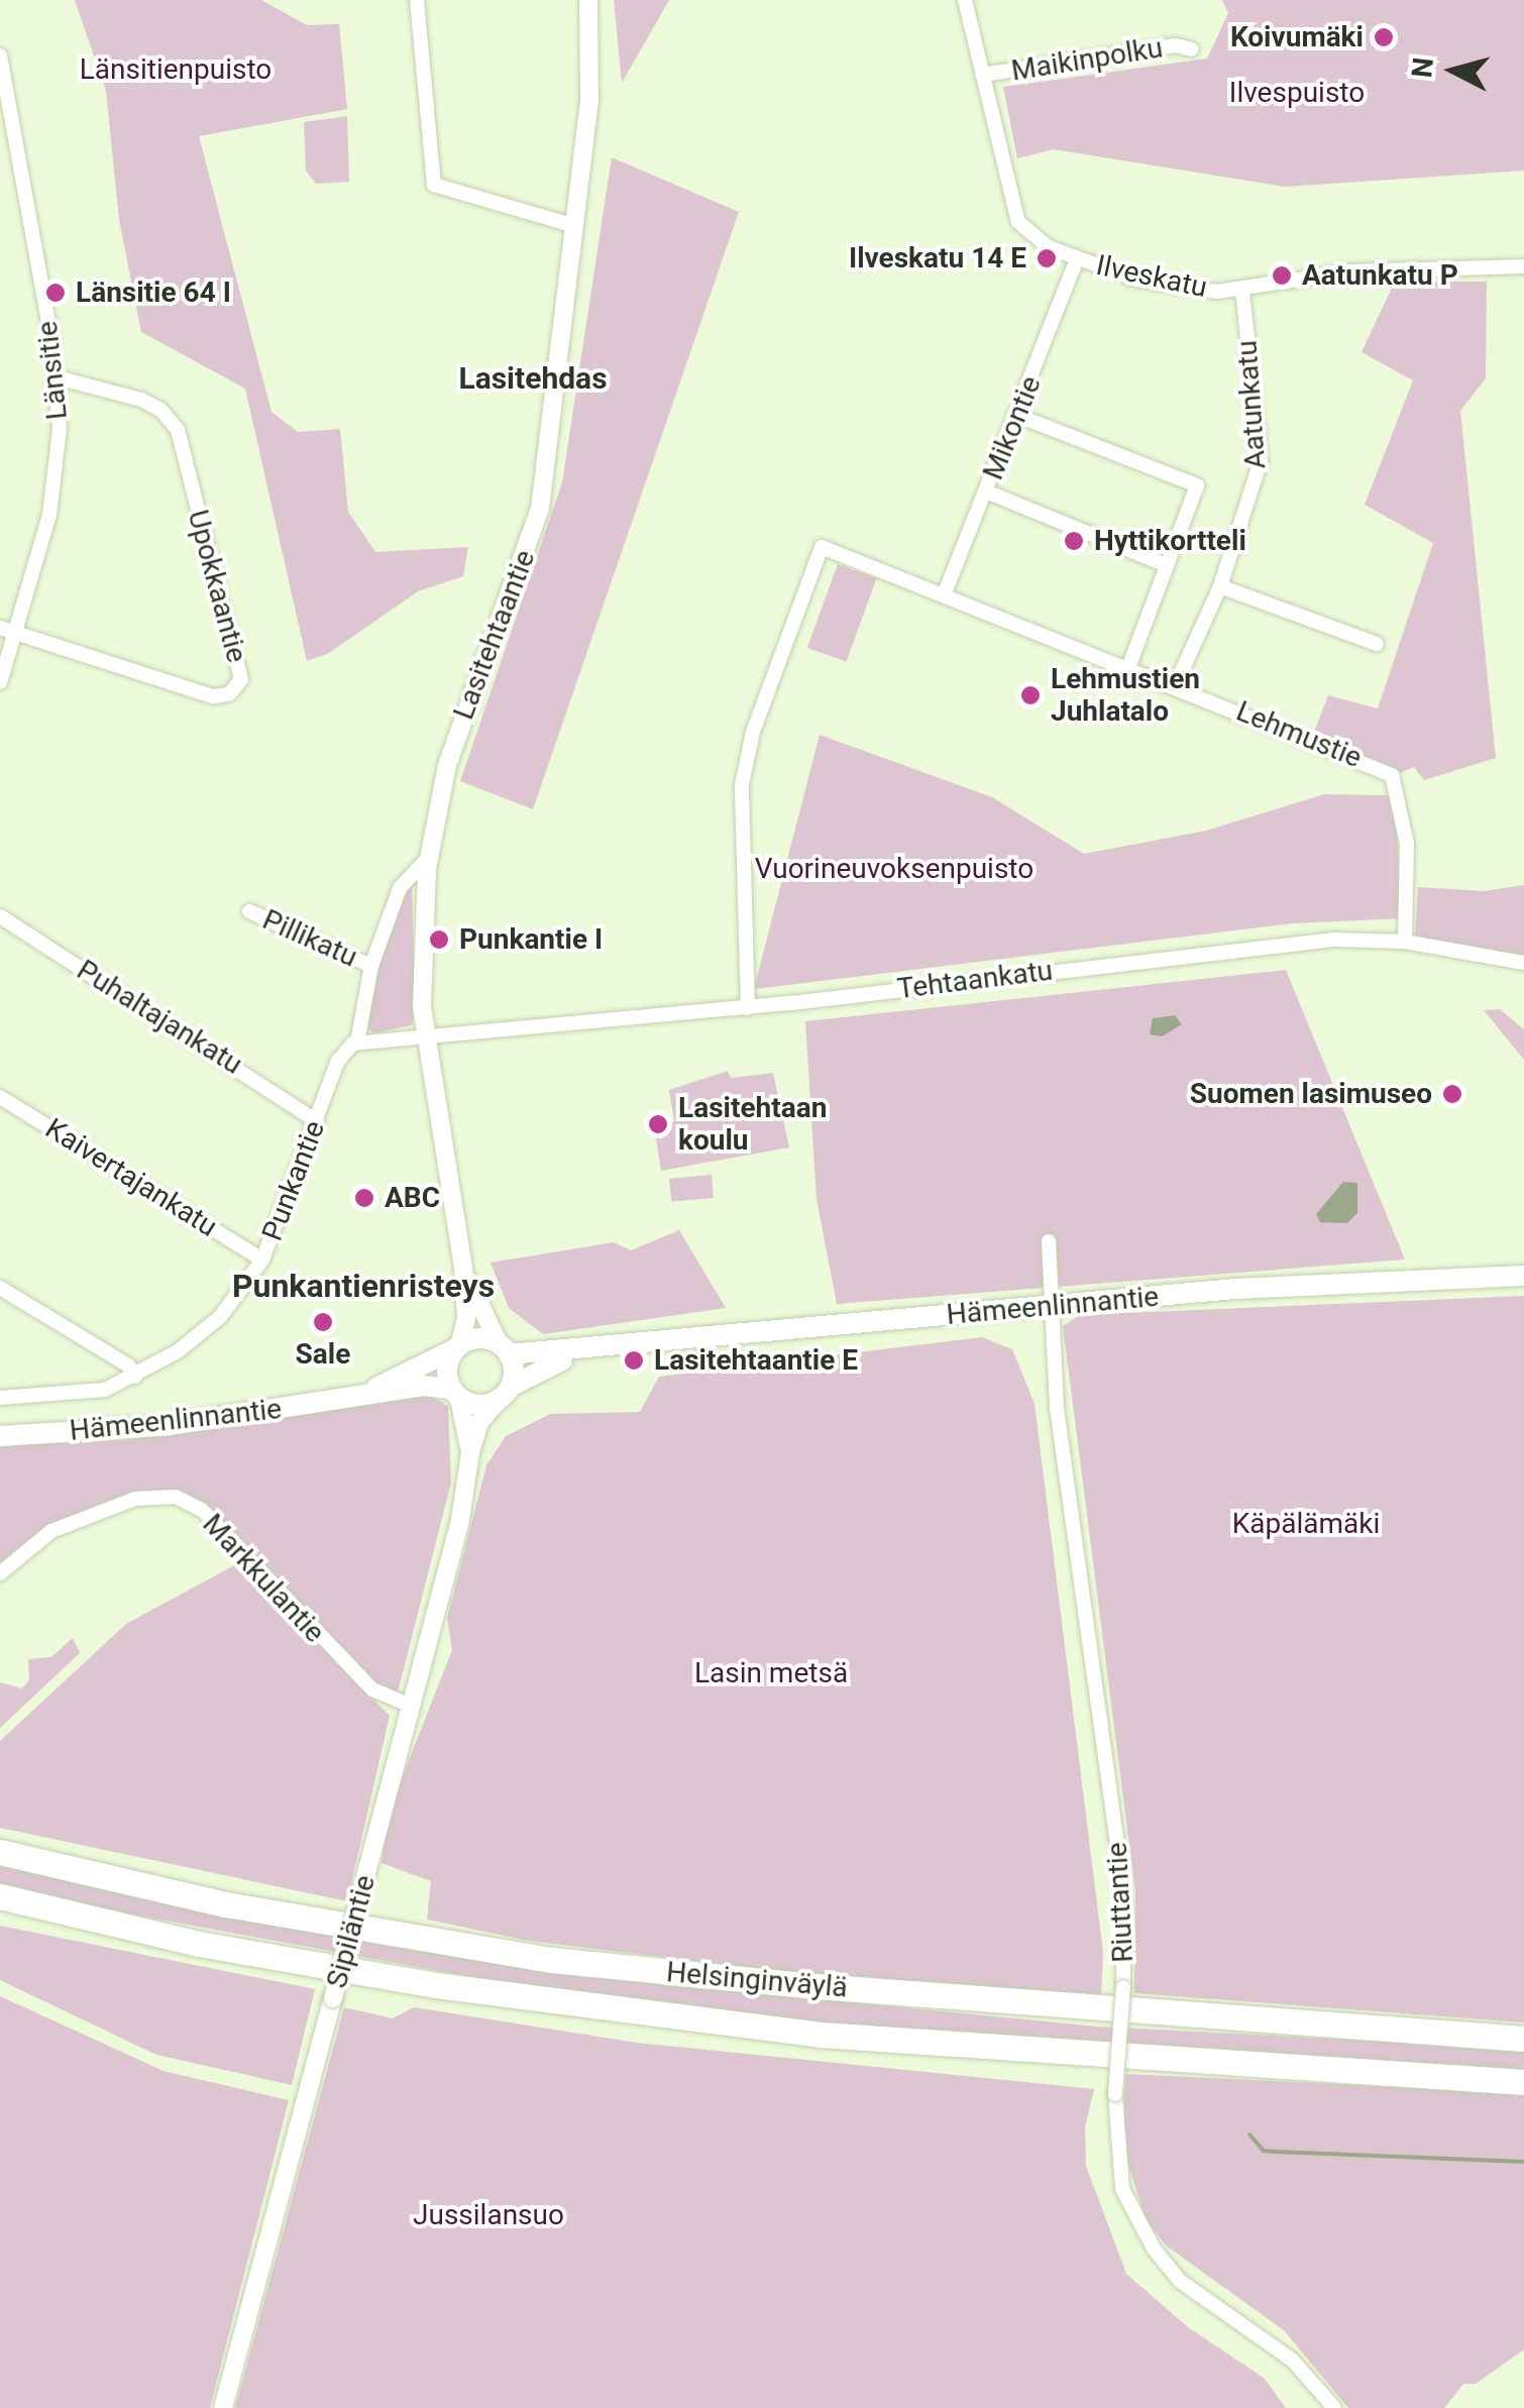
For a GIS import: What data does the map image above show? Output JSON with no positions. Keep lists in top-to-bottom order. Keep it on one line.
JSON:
{"streets":{"highway":["Helsinginväylä"],"main road":["Hämeenlinnantie"],"street":["Maikinpolku","Ilveskatu","Länsitie","Aatunkatu","Mikontie","Upokkaantie","Lasitehtaantie","Lehmustie","Pillikatu","Tehtaankatu","Puhaltajankatu","Kaivertajankatu","Punkantie","Markkulantie","Riuttantie","Sipiläntie"]},"crossings":[["Maikinpolku","Ilveskatu"],["Ilveskatu","Aatunkatu"],["Ilveskatu","Mikontie"],["Länsitie","Upokkaantie"],["Aatunkatu","Lehmustie"],["Mikontie","Lehmustie"],["Lasitehtaantie","Tehtaankatu"],["Lasitehtaantie","Punkantie"],["Lasitehtaantie","Hämeenlinnantie"],["Lasitehtaantie","Sipiläntie"],["Lehmustie","Tehtaankatu"],["Pillikatu","Punkantie"],["Puhaltajankatu","Punkantie"],["Kaivertajankatu","Punkantie"],["Hämeenlinnantie","Riuttantie"],["Hämeenlinnantie","Sipiläntie"],["Markkulantie","Sipiläntie"]],"districts":["Lasitehdas","Punkantienristeys"],"parks":["Länsitienpuisto","Ilvespuisto","Vuorineuvoksenpuisto","Käpälämäki","Lasin metsä","Jussilansuo"],"places":["Koivumäki","Ilveskatu 14 E","Aatunkatu P","Länsitie 64 I","Hyttikortteli","Lehmustien Juhlatalo","Punkantie I","Suomen lasimuseo","Lasitehtaan koulu","ABC","Sale","Lasitehtaantie E"],"north":"left"}
